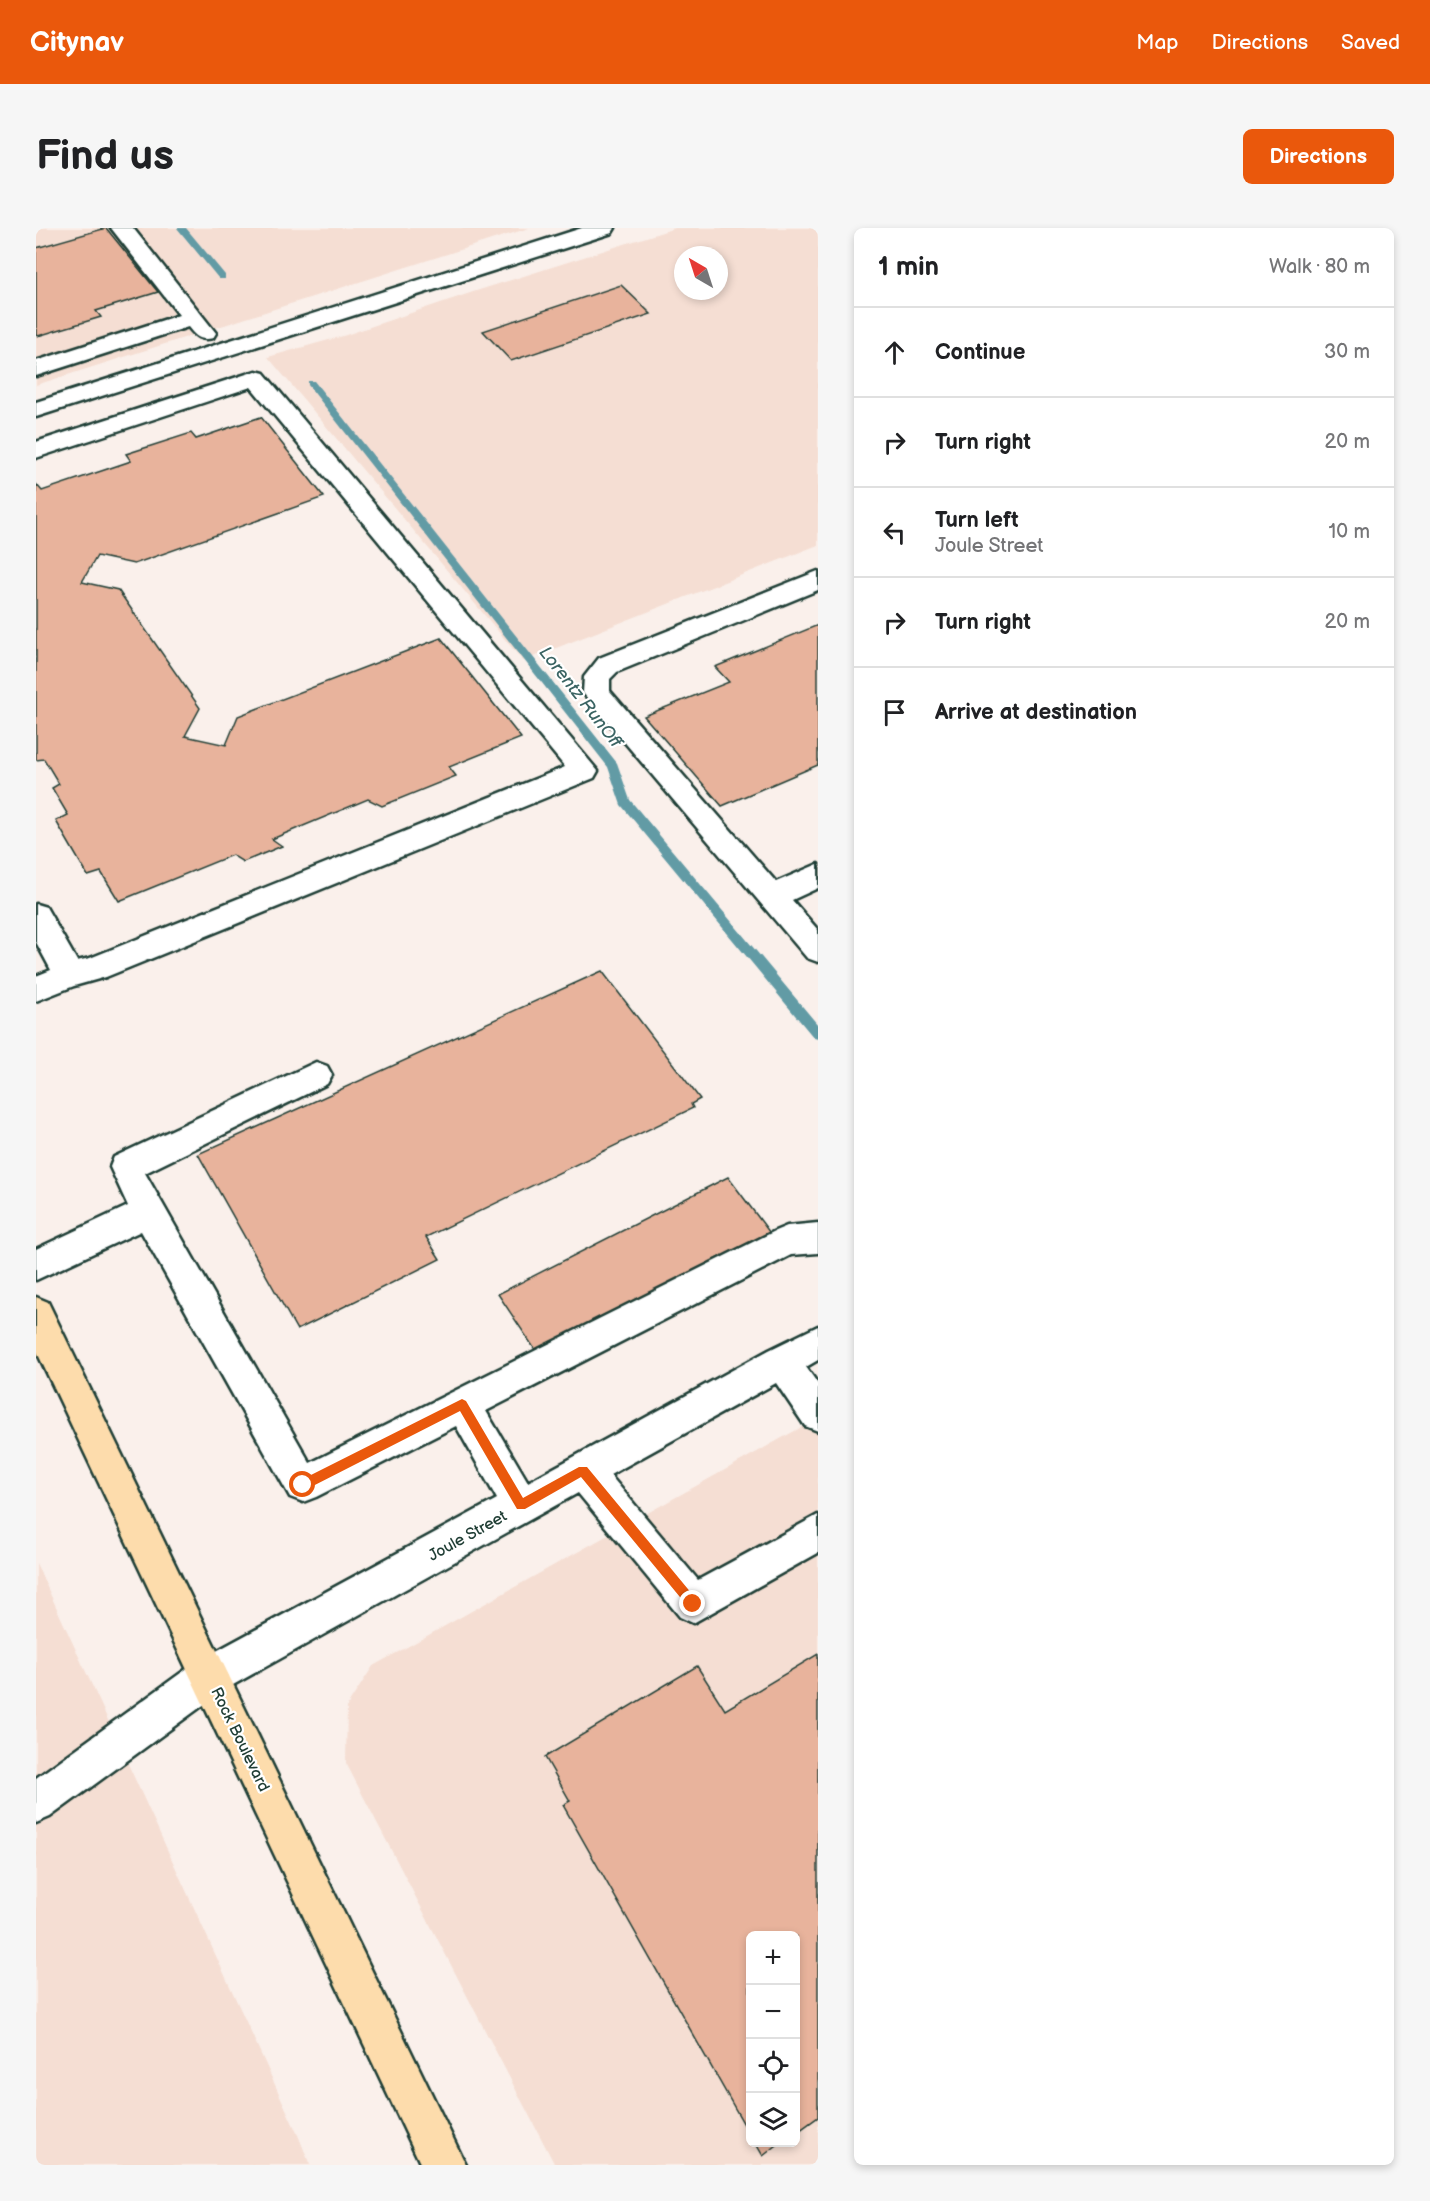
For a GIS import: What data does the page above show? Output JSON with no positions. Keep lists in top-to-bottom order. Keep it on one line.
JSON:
{"streets":{"main road":["Rock Boulevard"],"street":["Joule Street"]},"crossings":[["Joule Street","Rock Boulevard"]],"water":["Lorentz RunOff"],"north":"top left","page":{"header":"Citynav","nav":["Map","Directions","Saved"],"buttons":"Directions","title":"Find us","heading":["1 min","Walk · 80 m"],"list":[["Continue","30 m"],["Turn right","20 m"],["Turn left","Joule Street","10 m"],["Turn right","20 m"],"Arrive at destination"],"map_buttons":["+","−"]}}
